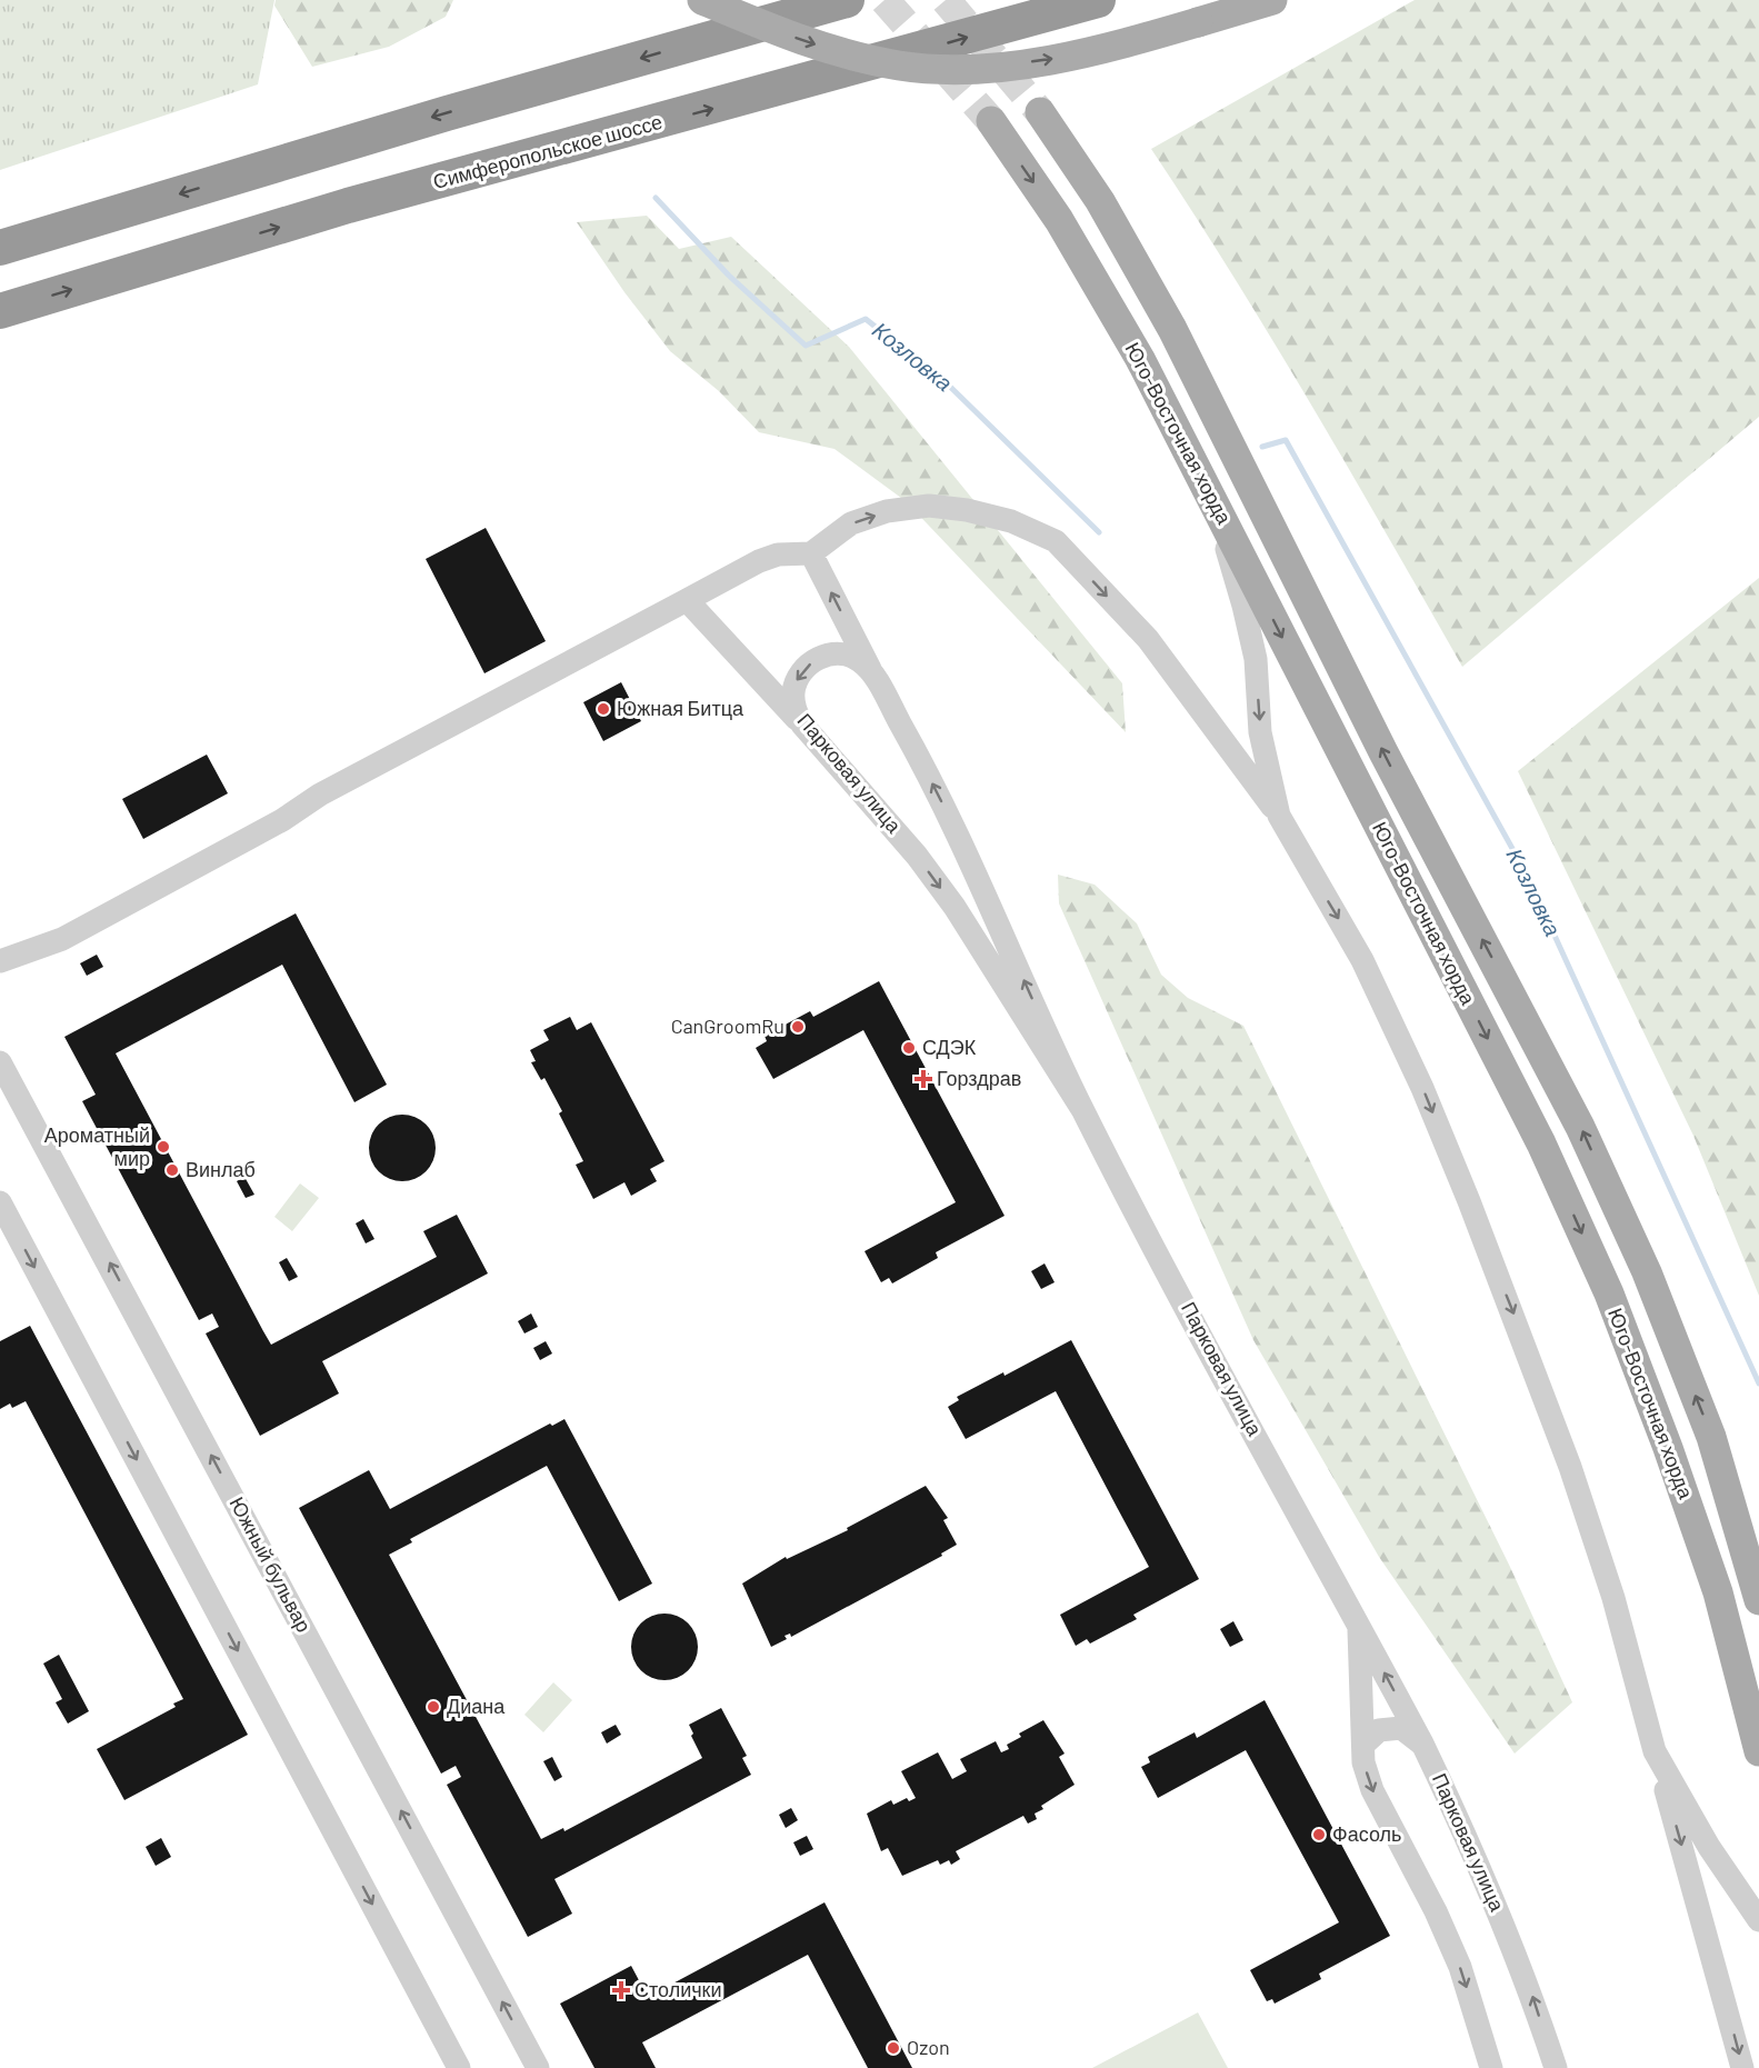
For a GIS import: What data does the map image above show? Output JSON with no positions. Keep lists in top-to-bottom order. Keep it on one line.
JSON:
{"streets":{"highway":["Симферопольское шоссе"],"main road":["Юго-Восточная хорда"],"street":["Парковая улица","Южный бульвар"]},"water":["Козловка"],"places":{"other":["Южная Битца","CanGroomRu","СДЭК","Ароматный мир","Винлаб","Диана","Фасоль","Ozon"],"health":["Горздрав","Столички"]}}
